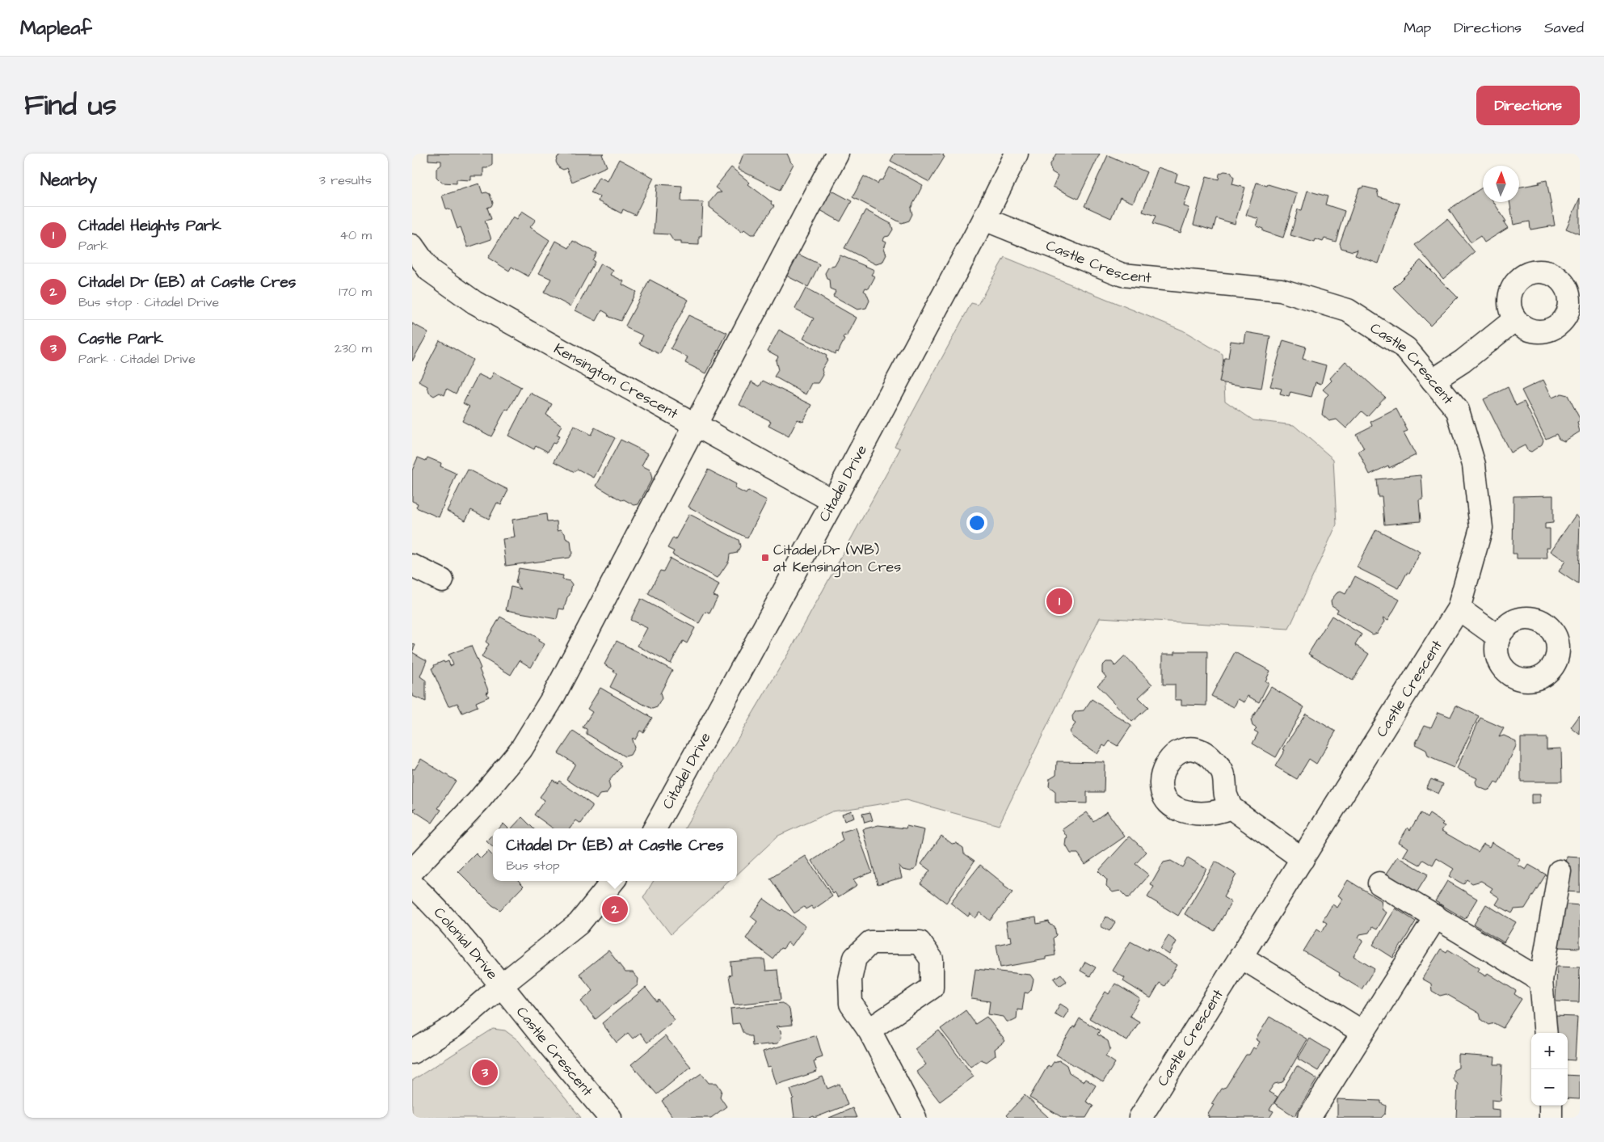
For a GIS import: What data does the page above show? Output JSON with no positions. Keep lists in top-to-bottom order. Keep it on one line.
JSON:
{"streets":{"street":["Castle Crescent","Kensington Crescent","Citadel Drive","Colonial Drive"]},"crossings":[["Castle Crescent","Citadel Drive"],["Castle Crescent","Colonial Drive"],["Kensington Crescent","Citadel Drive"]],"places":{"transit":["Citadel Dr (WB) at Kensington Cres"]},"north":"top","page":{"header":"Mapleaf","nav":["Map","Directions","Saved"],"title":"Find us","buttons":"Directions","heading":["Nearby","3 results"],"list":[{"mark":"1","name":"Citadel Heights Park","note":"Park","value":"40 m"},{"mark":"2","name":"Citadel Dr (EB) at Castle Cres","note":"Bus stop · Citadel Drive","value":"170 m"},{"mark":"3","name":"Castle Park","note":"Park · Citadel Drive","value":"230 m"}],"pins":["1","2","3"],"popup":["Citadel Dr (EB) at Castle Cres","Bus stop"],"map_buttons":["+","−"]}}
